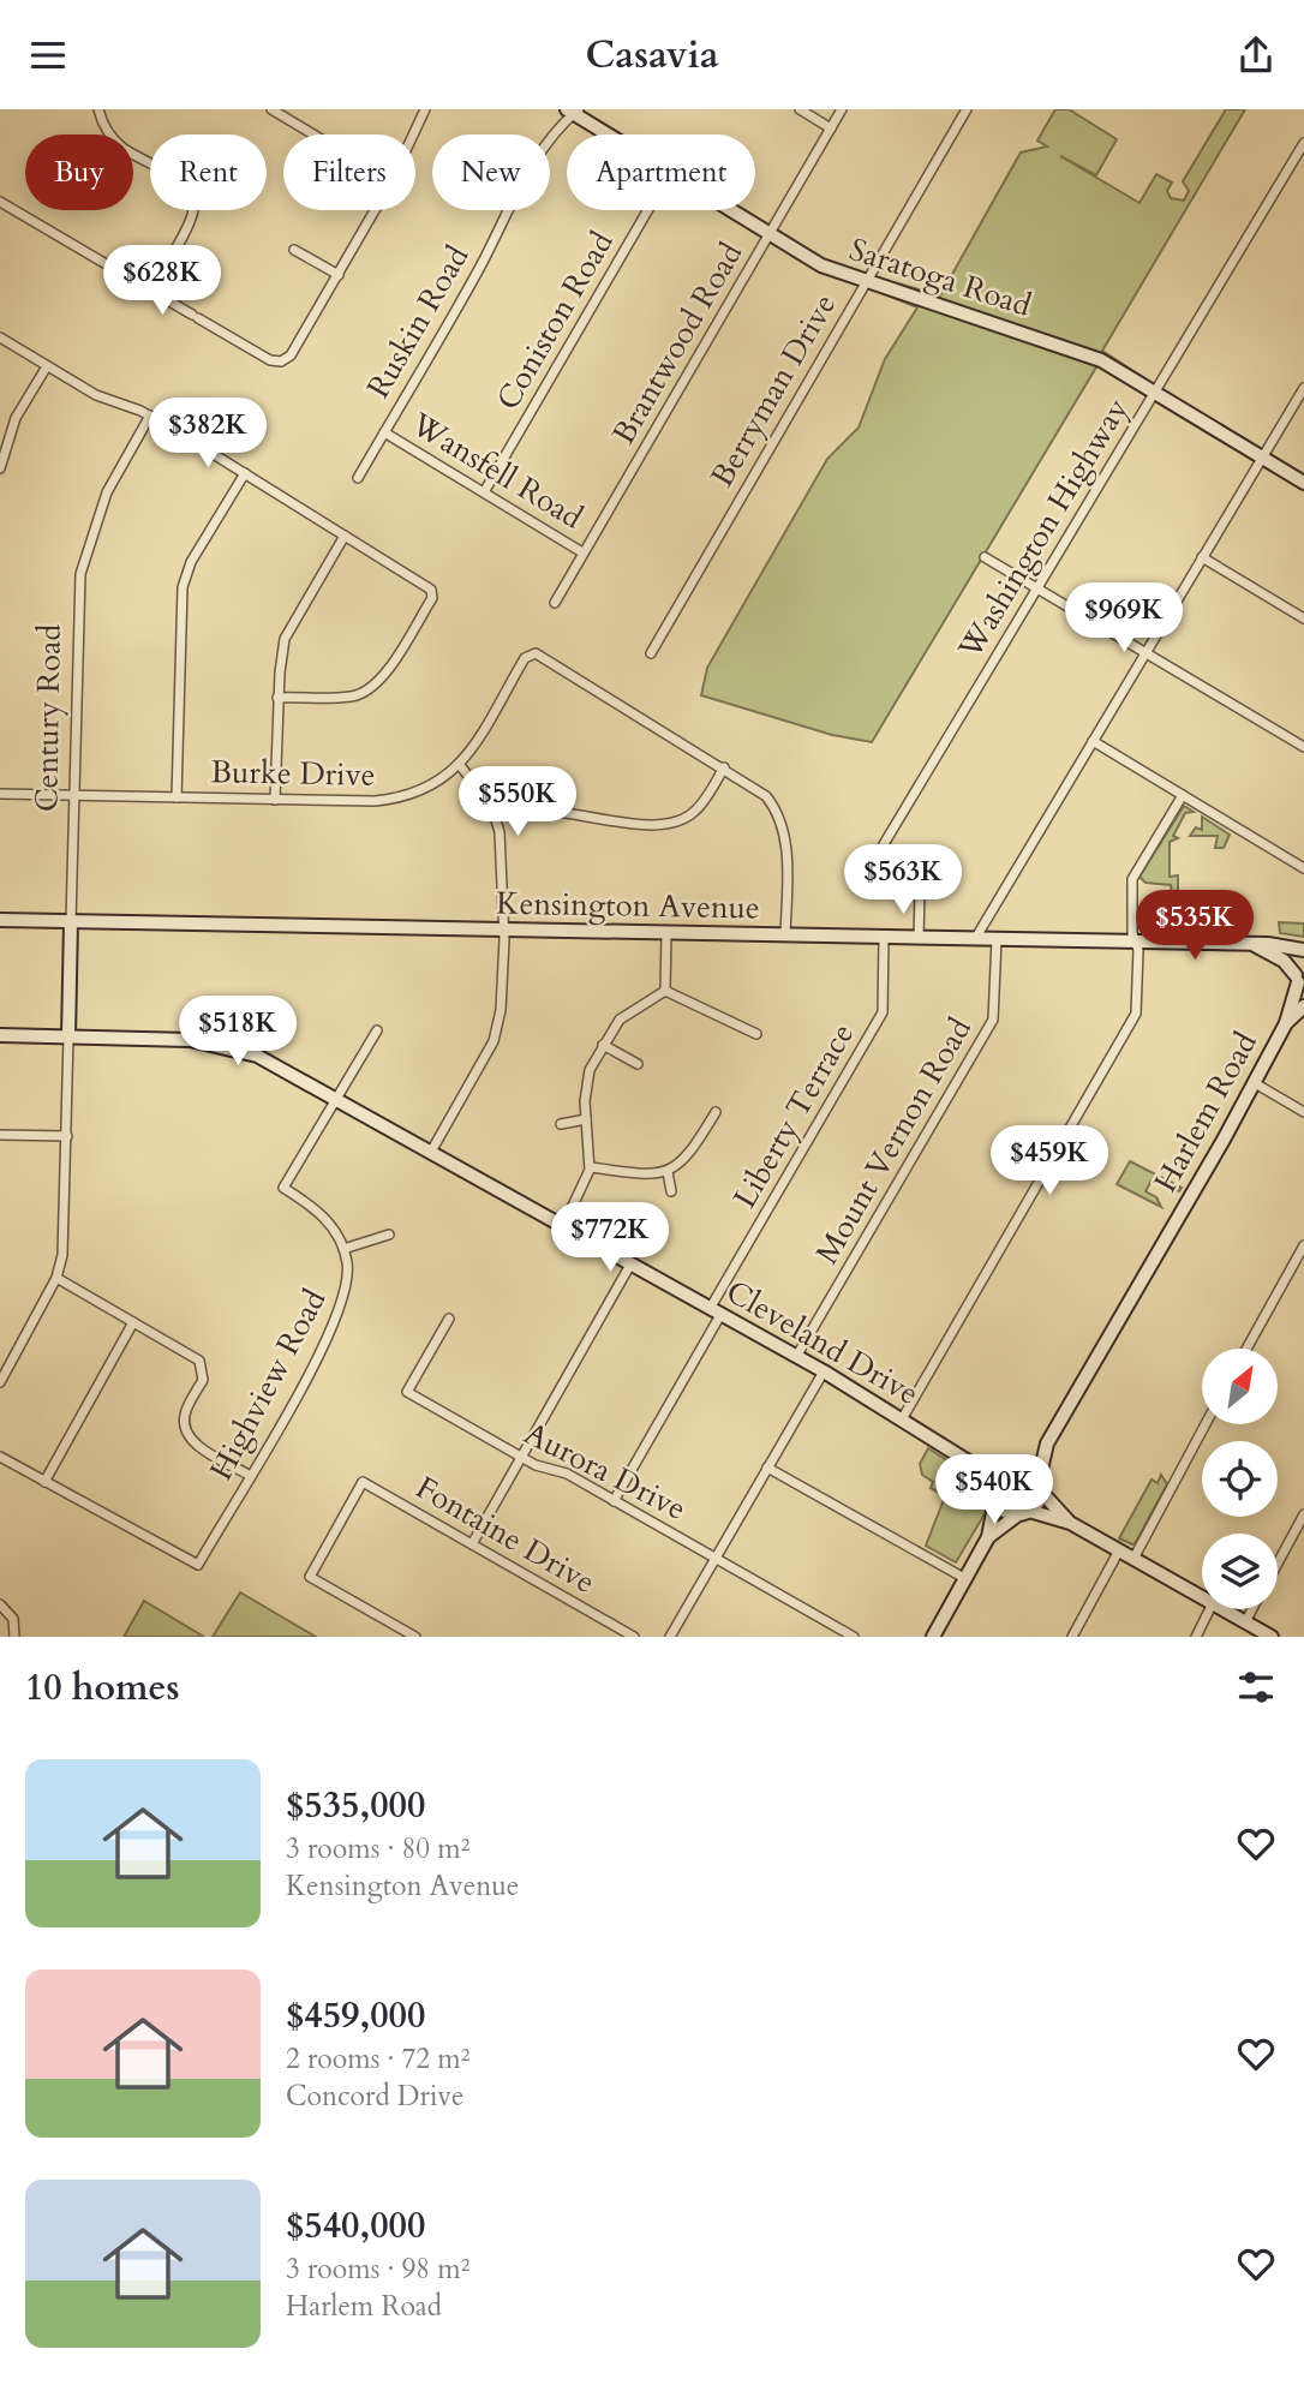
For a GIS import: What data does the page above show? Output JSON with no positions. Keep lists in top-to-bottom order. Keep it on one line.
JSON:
{"streets":{"street":["Saratoga Road","Coniston Road","Ruskin Road","Brantwood Road","Berryman Drive","Wansfell Road","Washington Highway","Century Road","Burke Drive","Kensington Avenue","Harlem Road","Liberty Terrace","Mount Vernon Road","Cleveland Drive","Highview Road","Aurora Drive","Fontaine Drive"]},"crossings":[["Saratoga Road","Ruskin Road"],["Saratoga Road","Brantwood Road"],["Saratoga Road","Berryman Drive"],["Saratoga Road","Washington Highway"],["Coniston Road","Wansfell Road"],["Ruskin Road","Wansfell Road"],["Brantwood Road","Wansfell Road"],["Century Road","Burke Drive"],["Century Road","Kensington Avenue"],["Century Road","Cleveland Drive"],["Kensington Avenue","Liberty Terrace"],["Kensington Avenue","Mount Vernon Road"],["Harlem Road","Cleveland Drive"],["Liberty Terrace","Cleveland Drive"],["Liberty Terrace","Aurora Drive"],["Mount Vernon Road","Cleveland Drive"]],"north":"top right","page":{"header":"Casavia","chip":["Buy","Rent","Filters","New","Apartment"],"price":["$628K","$382K","$969K","$550K","$563K","$535K","$518K","$459K","$772K","$540K"],"heading":"10 homes","list":[{"name":"$535,000","note":"3 rooms · 80 m² · Kensington Avenue"},{"name":"$459,000","note":"2 rooms · 72 m² · Concord Drive"},{"name":"$540,000","note":"3 rooms · 98 m² · Harlem Road"}]}}
